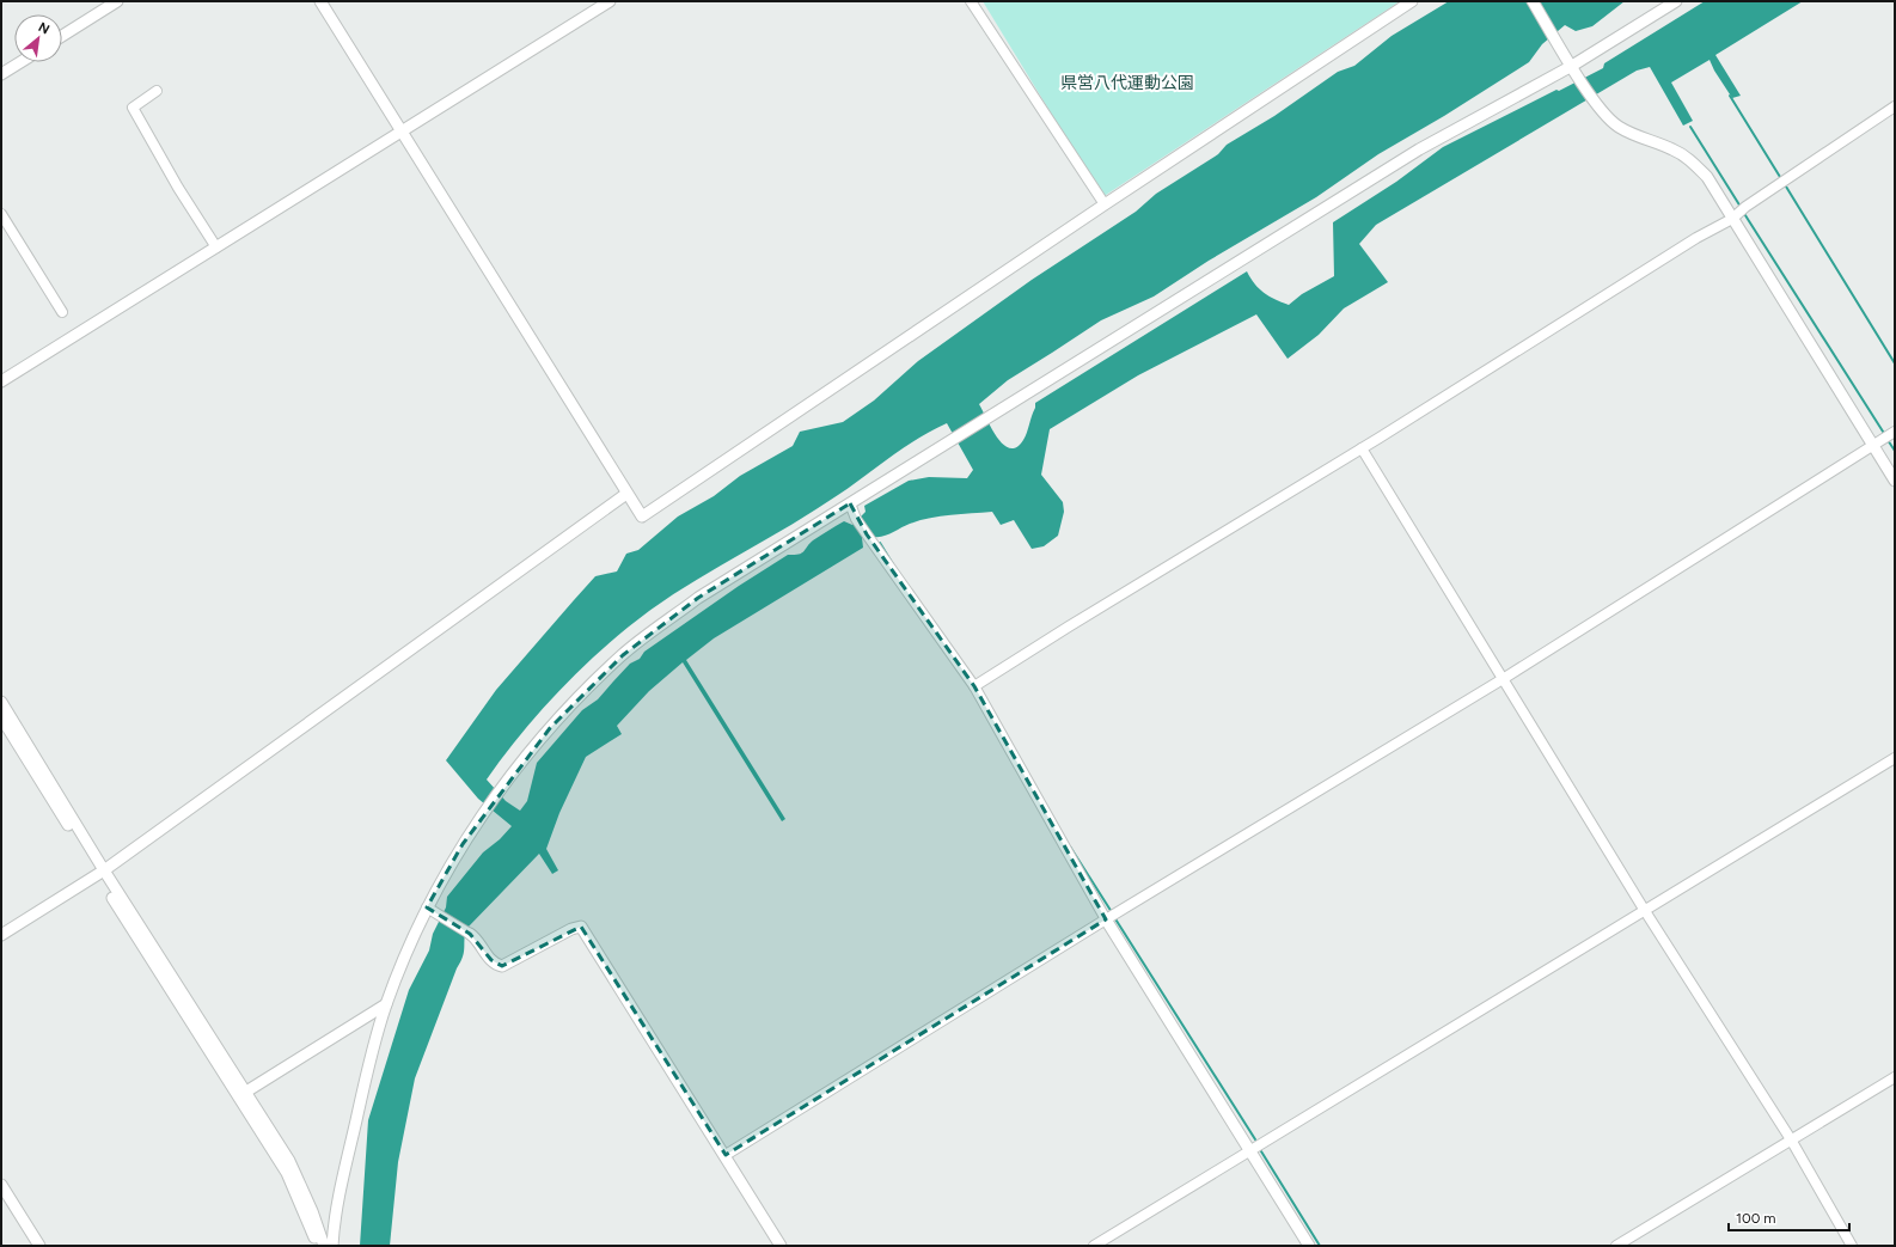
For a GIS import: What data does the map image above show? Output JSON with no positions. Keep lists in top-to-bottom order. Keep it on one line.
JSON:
{"parks":["県営八代運動公園"],"scale_bar":"100 m","north":"top right"}
